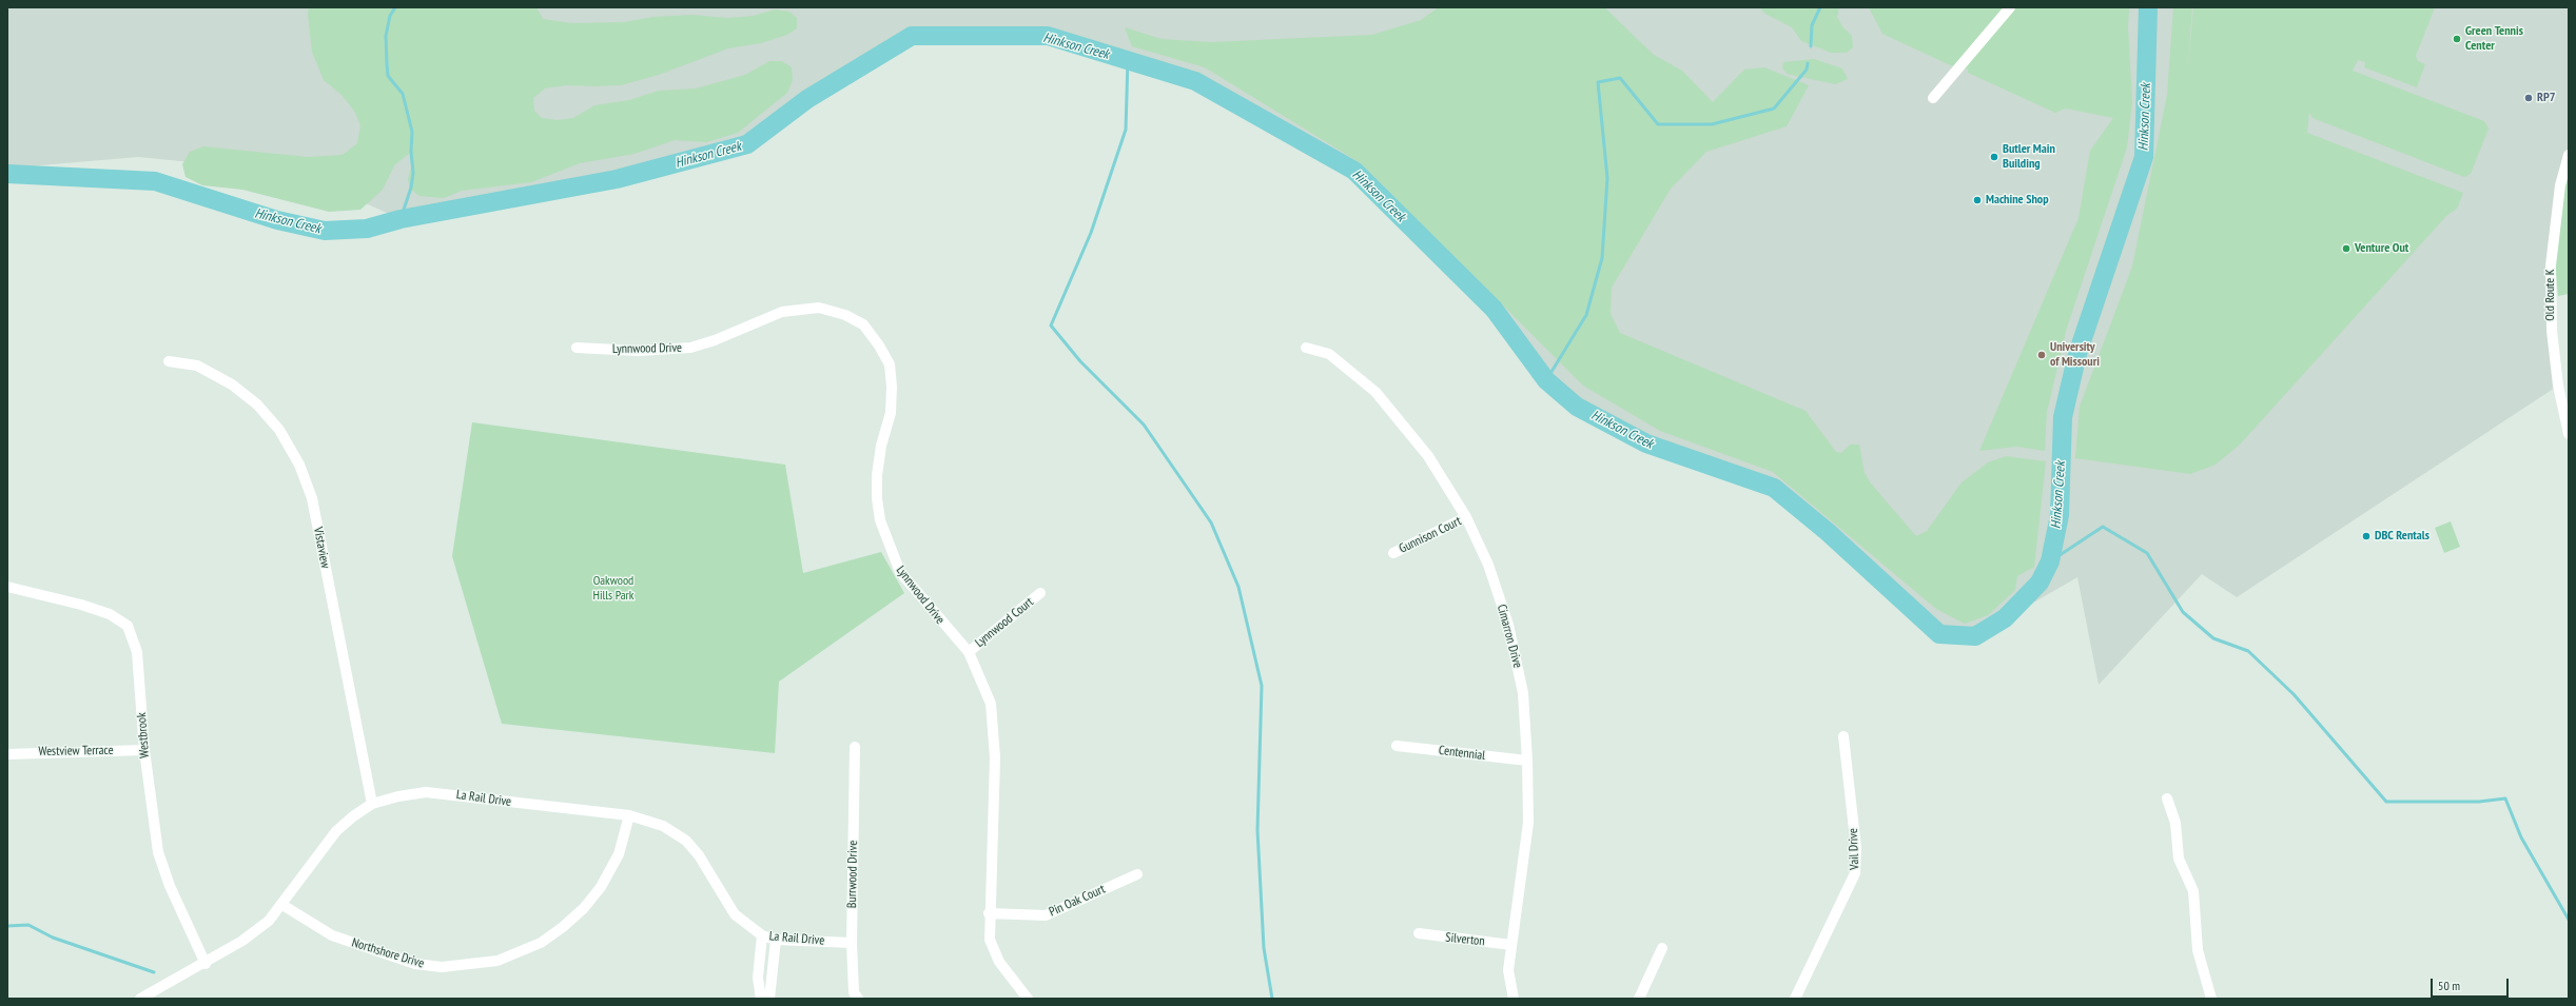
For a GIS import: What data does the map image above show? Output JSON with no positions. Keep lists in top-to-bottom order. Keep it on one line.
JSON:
{"streets":{"street":["Old Route K","Lynnwood Drive","Gunnison Court","Vistaview","Lynnwood Court","Cimarron Drive","Westbrook","Westview Terrace","Centennial","La Rail Drive","Vail Drive","Burrwood Drive","Pin Oak Court","Silverton","Northshore Drive"]},"crossings":[["Lynnwood Drive","Lynnwood Court"],["Lynnwood Drive","Pin Oak Court"],["Gunnison Court","Cimarron Drive"],["Vistaview","La Rail Drive"],["Cimarron Drive","Centennial"],["Cimarron Drive","Silverton"],["Westbrook","Westview Terrace"],["Westbrook","La Rail Drive"],["La Rail Drive","Burrwood Drive"],["La Rail Drive","Northshore Drive"]],"water":["Hinkson Creek"],"parks":["Oakwood Hills Park"],"places":["Green Tennis Center","RP7","Butler Main Building","Machine Shop","Venture Out","University of Missouri","DBC Rentals"],"scale_bar":"50 m"}
